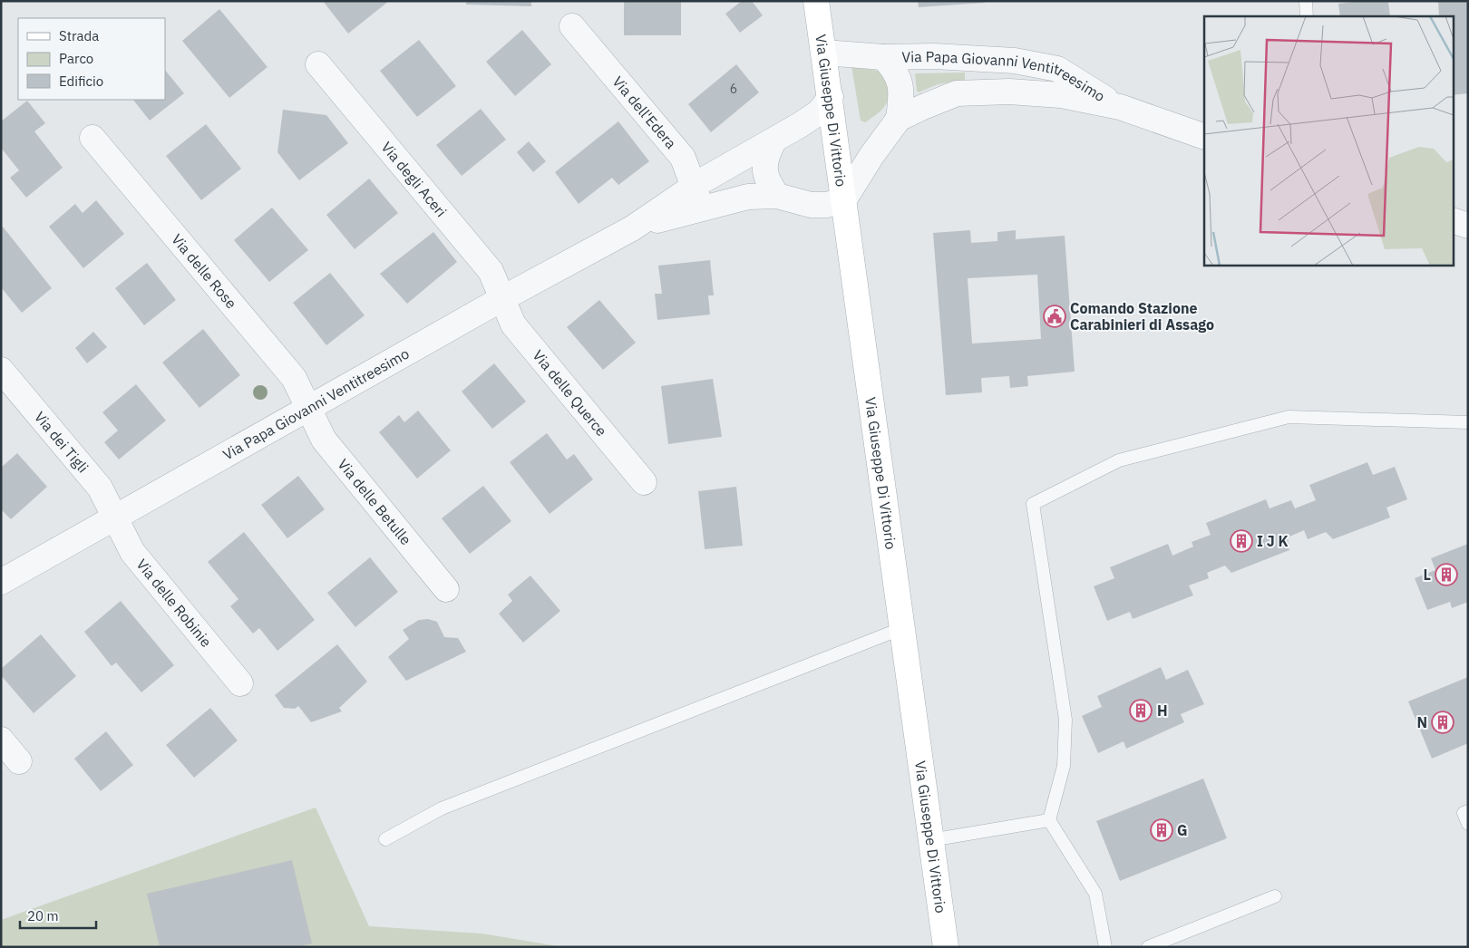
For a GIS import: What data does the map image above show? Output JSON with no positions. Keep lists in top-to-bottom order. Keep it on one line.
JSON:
{"streets":{"main road":["Via Giuseppe Di Vittorio"],"street":["Via Papa Giovanni Ventitreesimo","Via dell'Edera","Via degli Aceri","Via delle Rose","Via delle Querce","Via dei Tigli","Via delle Betulle","Via delle Robinie"]},"crossings":[["Via Papa Giovanni Ventitreesimo","Via Giuseppe Di Vittorio"],["Via Papa Giovanni Ventitreesimo","Via dell'Edera"],["Via Papa Giovanni Ventitreesimo","Via degli Aceri"],["Via Papa Giovanni Ventitreesimo","Via delle Rose"],["Via Papa Giovanni Ventitreesimo","Via delle Querce"],["Via Papa Giovanni Ventitreesimo","Via dei Tigli"],["Via Papa Giovanni Ventitreesimo","Via delle Betulle"],["Via Papa Giovanni Ventitreesimo","Via delle Robinie"],["Via degli Aceri","Via delle Querce"],["Via delle Rose","Via delle Betulle"],["Via dei Tigli","Via delle Robinie"]],"places":{"public building":["Comando Stazione Carabinieri di Assago"],"building":["I J K","L","H","N","G"]},"house_numbers":["6"],"legend":["Strada","Parco","Edificio"],"scale_bar":"20 m"}
